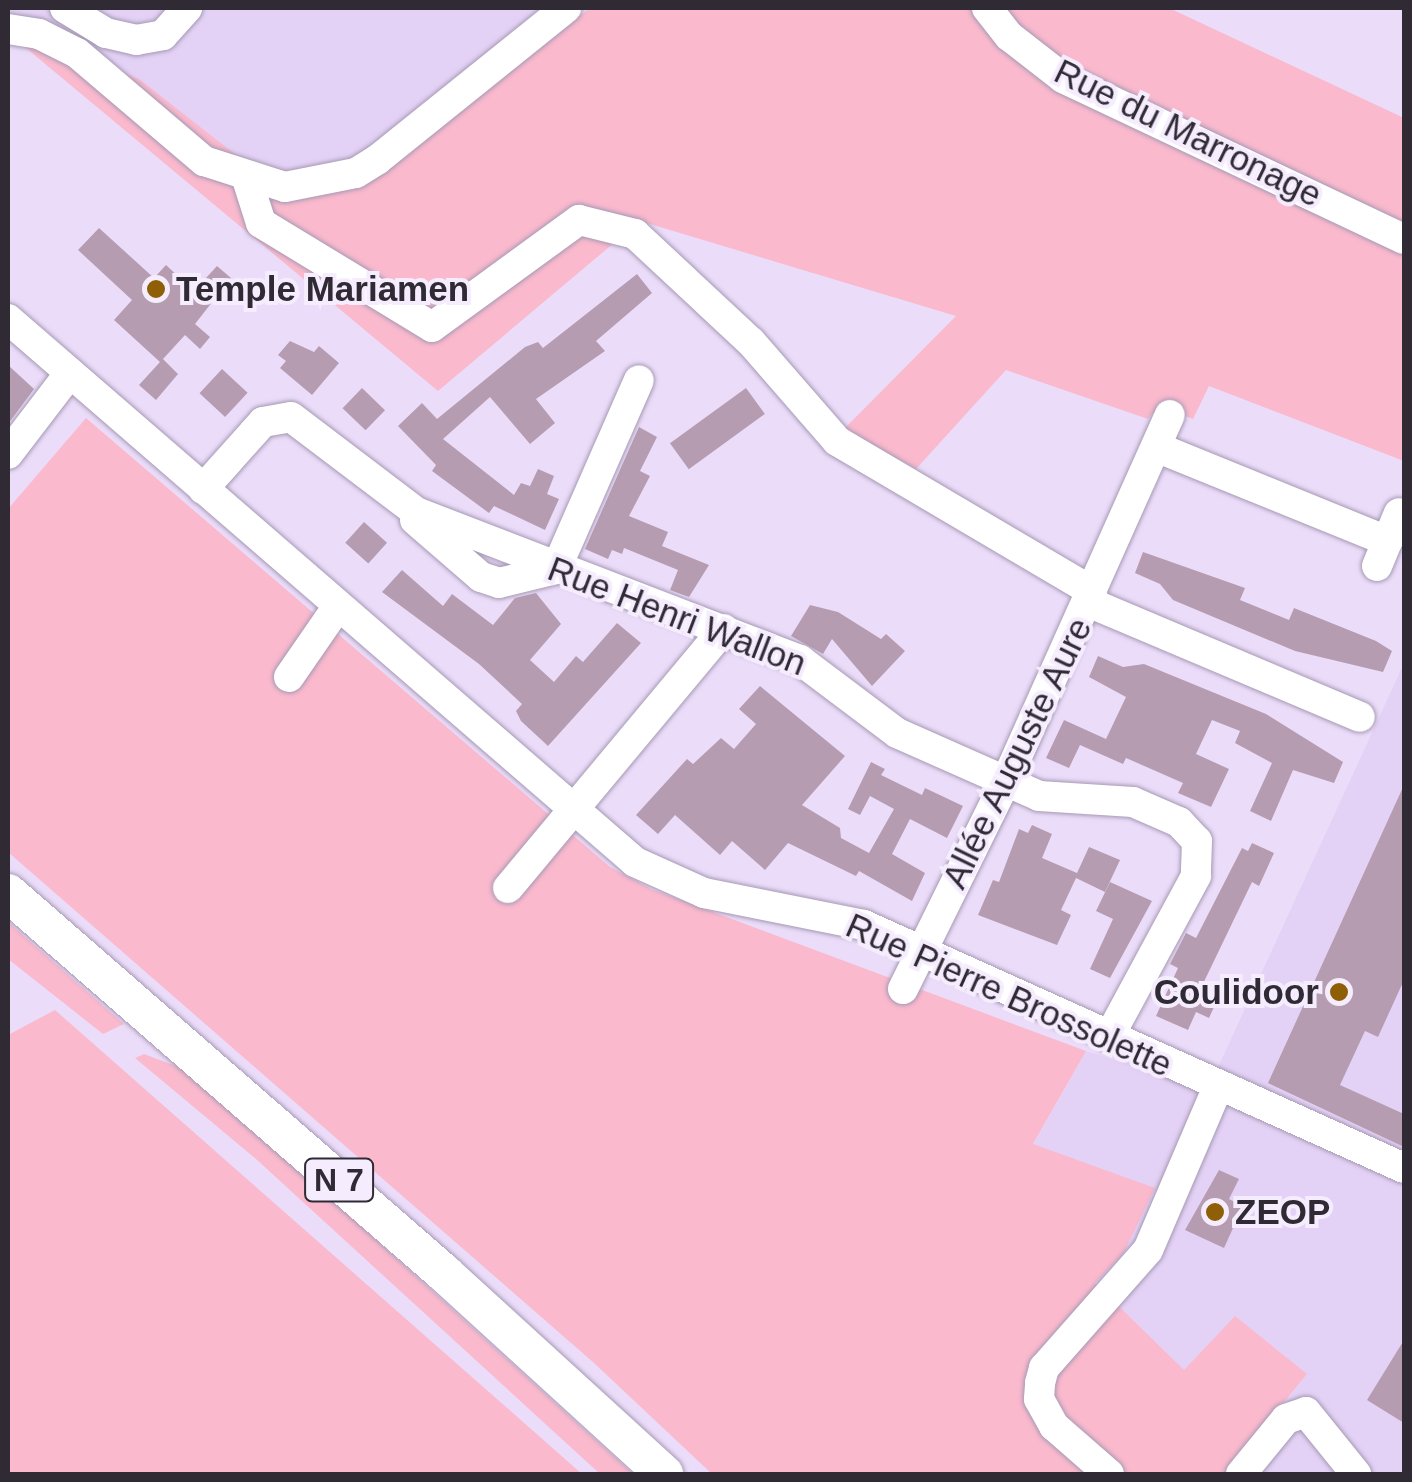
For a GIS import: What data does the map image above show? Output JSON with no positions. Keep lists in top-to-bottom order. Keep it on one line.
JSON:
{"streets":{"main road":["N 7"],"street":["Rue du Marronage","Rue Henri Wallon","Allée Auguste Aure","Rue Pierre Brossolette"]},"crossings":[["Rue Henri Wallon","Allée Auguste Aure"],["Rue Henri Wallon","Rue Pierre Brossolette"],["Allée Auguste Aure","Rue Pierre Brossolette"]],"places":["Temple Mariamen","Coulidoor","ZEOP"]}
